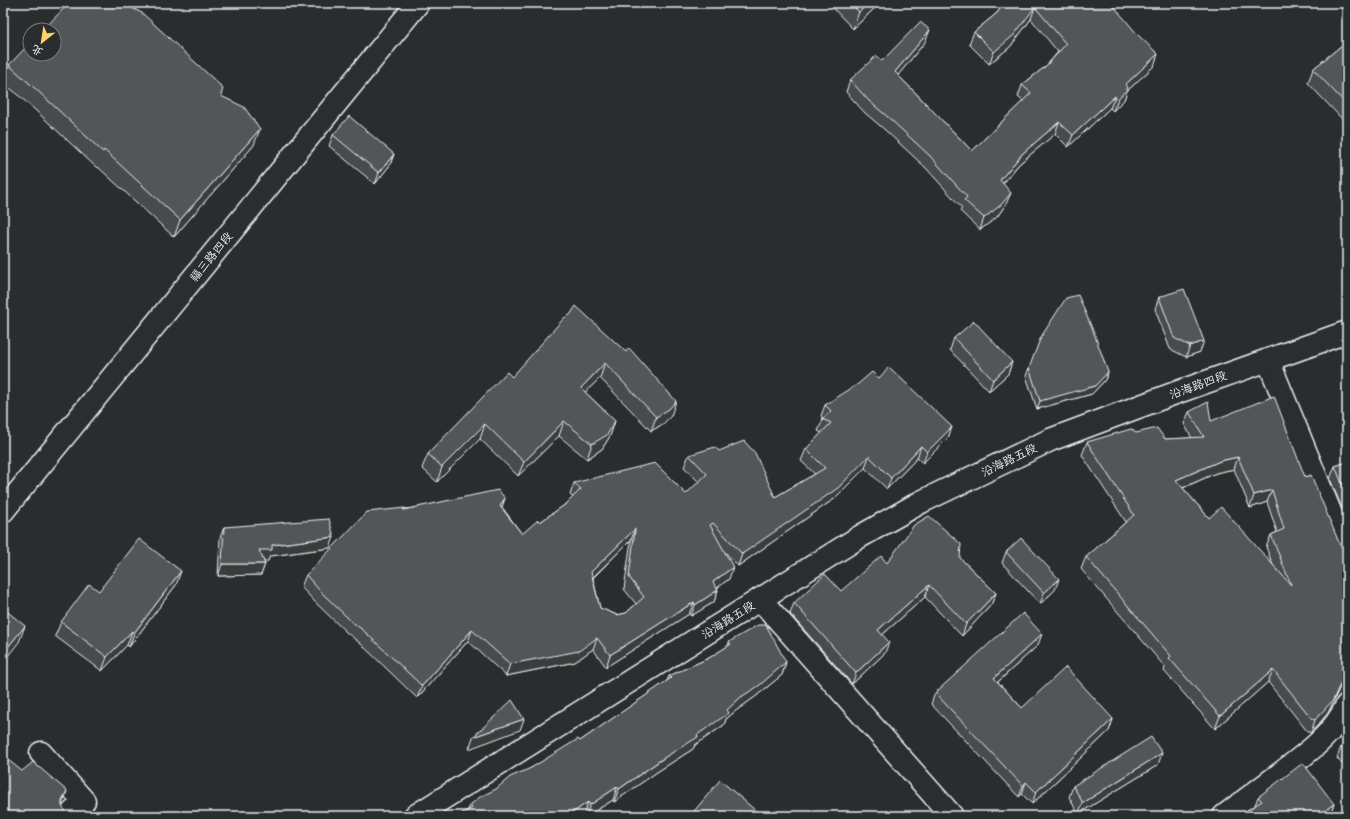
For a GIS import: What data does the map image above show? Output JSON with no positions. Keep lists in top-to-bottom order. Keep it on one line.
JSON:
{"streets":{"street":["福三路四段","沿海路四段","沿海路五段"]},"crossings":[["沿海路四段","沿海路五段"]],"north":"bottom left"}
